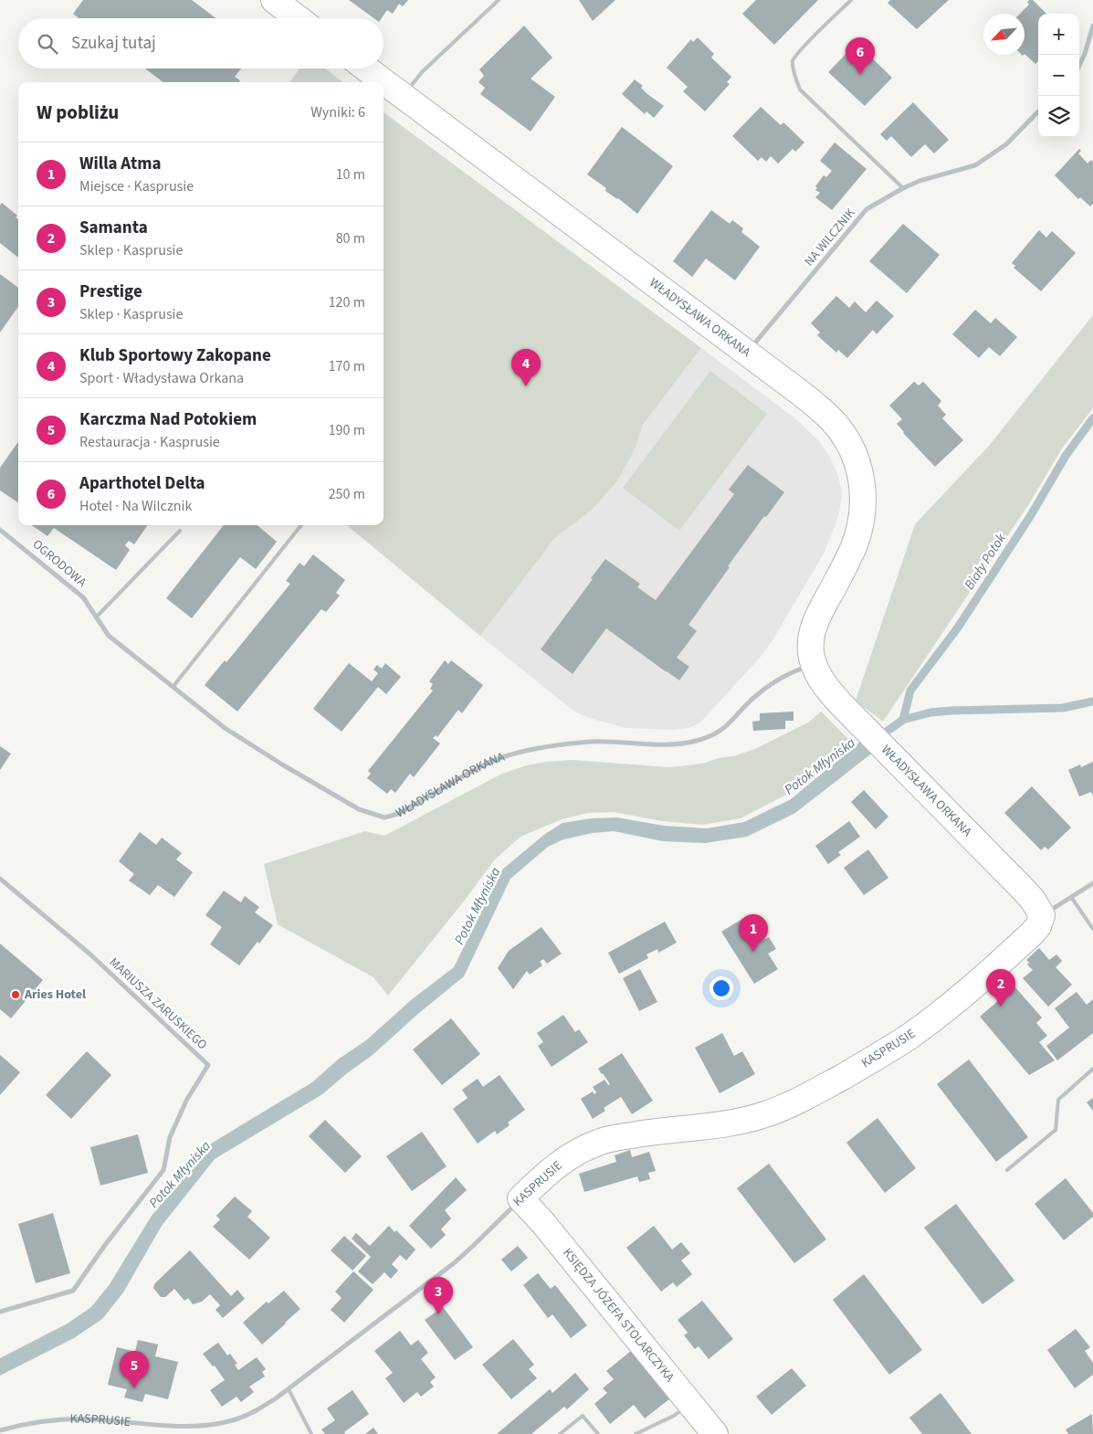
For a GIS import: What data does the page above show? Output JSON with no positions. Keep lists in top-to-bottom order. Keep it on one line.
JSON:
{"streets":{"street":["NA WILCZNIK","WŁADYSŁAWA ORKANA","OGRODOWA","MARIUSZA ZARUSKIEGO","KASPRUSIE","KSIĘDZA JÓZEFA STOLARCZYKA"]},"crossings":[["NA WILCZNIK","WŁADYSŁAWA ORKANA"],["WŁADYSŁAWA ORKANA","OGRODOWA"],["WŁADYSŁAWA ORKANA","KASPRUSIE"],["KASPRUSIE","KSIĘDZA JÓZEFA STOLARCZYKA"]],"water":["Biały Potok","Potok Młyniska"],"places":["Aries Hotel"],"north":"bottom left","page":{"map_buttons":["+","−"],"search":"Szukaj tutaj","pins":["6","4","1","2","3","5"],"heading":["W pobliżu","Wyniki: 6"],"list":[{"mark":"1","name":"Willa Atma","note":"Miejsce · Kasprusie","value":"10 m"},{"mark":"2","name":"Samanta","note":"Sklep · Kasprusie","value":"80 m"},{"mark":"3","name":"Prestige","note":"Sklep · Kasprusie","value":"120 m"},{"mark":"4","name":"Klub Sportowy Zakopane","note":"Sport · Władysława Orkana","value":"170 m"},{"mark":"5","name":"Karczma Nad Potokiem","note":"Restauracja · Kasprusie","value":"190 m"},{"mark":"6","name":"Aparthotel Delta","note":"Hotel · Na Wilcznik","value":"250 m"}]}}
